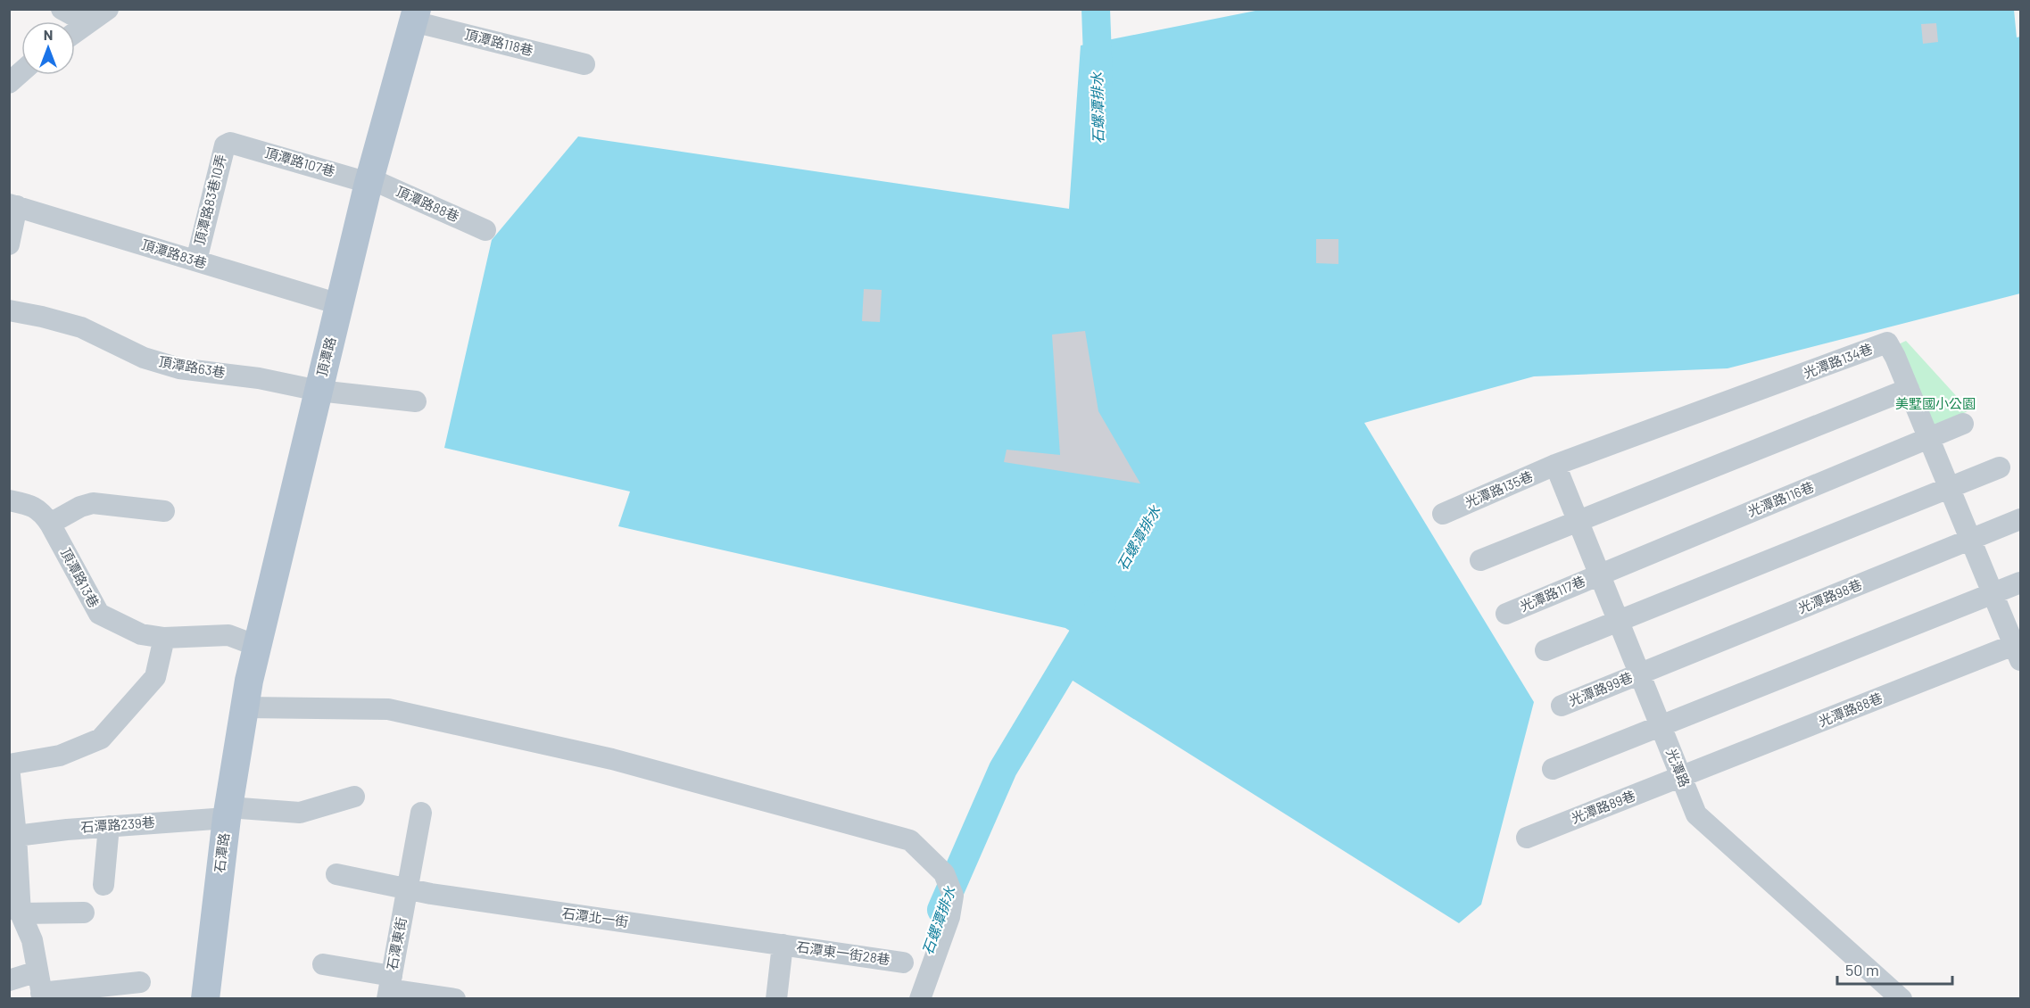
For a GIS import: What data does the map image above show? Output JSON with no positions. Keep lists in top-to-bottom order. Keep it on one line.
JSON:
{"streets":{"main road":["頂潭路","石潭路"],"street":["頂潭路118巷","頂潭路107巷","頂潭路83巷10弄","頂潭路88巷","頂潭路83巷","光潭路134巷","頂潭路63巷","光潭路135巷","光潭路116巷","頂潭路13巷","光潭路117巷","光潭路98巷","光潭路99巷","光潭路88巷","光潭路","光潭路89巷","石潭路239巷","石潭北一街","石潭東街","石潭東一街28巷"]},"crossings":[["頂潭路118巷","頂潭路"],["頂潭路107巷","頂潭路83巷10弄"],["頂潭路107巷","頂潭路88巷"],["頂潭路107巷","頂潭路"],["頂潭路83巷10弄","頂潭路83巷"],["頂潭路88巷","頂潭路"],["頂潭路83巷","頂潭路"],["頂潭路","頂潭路63巷"],["頂潭路","頂潭路13巷"],["頂潭路","石潭路"],["光潭路134巷","光潭路135巷"],["光潭路134巷","光潭路116巷"],["光潭路134巷","光潭路98巷"],["光潭路134巷","光潭路88巷"],["光潭路134巷","光潭路"],["光潭路135巷","光潭路"],["光潭路116巷","光潭路117巷"],["光潭路116巷","光潭路"],["光潭路117巷","光潭路"],["光潭路98巷","光潭路99巷"],["光潭路98巷","光潭路"],["光潭路99巷","光潭路"],["光潭路88巷","光潭路"],["光潭路88巷","光潭路89巷"],["光潭路","光潭路89巷"],["石潭路239巷","石潭路"],["石潭北一街","石潭東街"],["石潭北一街","石潭東一街28巷"]],"water":["石螺潭排水"],"parks":["美墅國小公園"],"scale_bar":"50 m","north":"top"}
